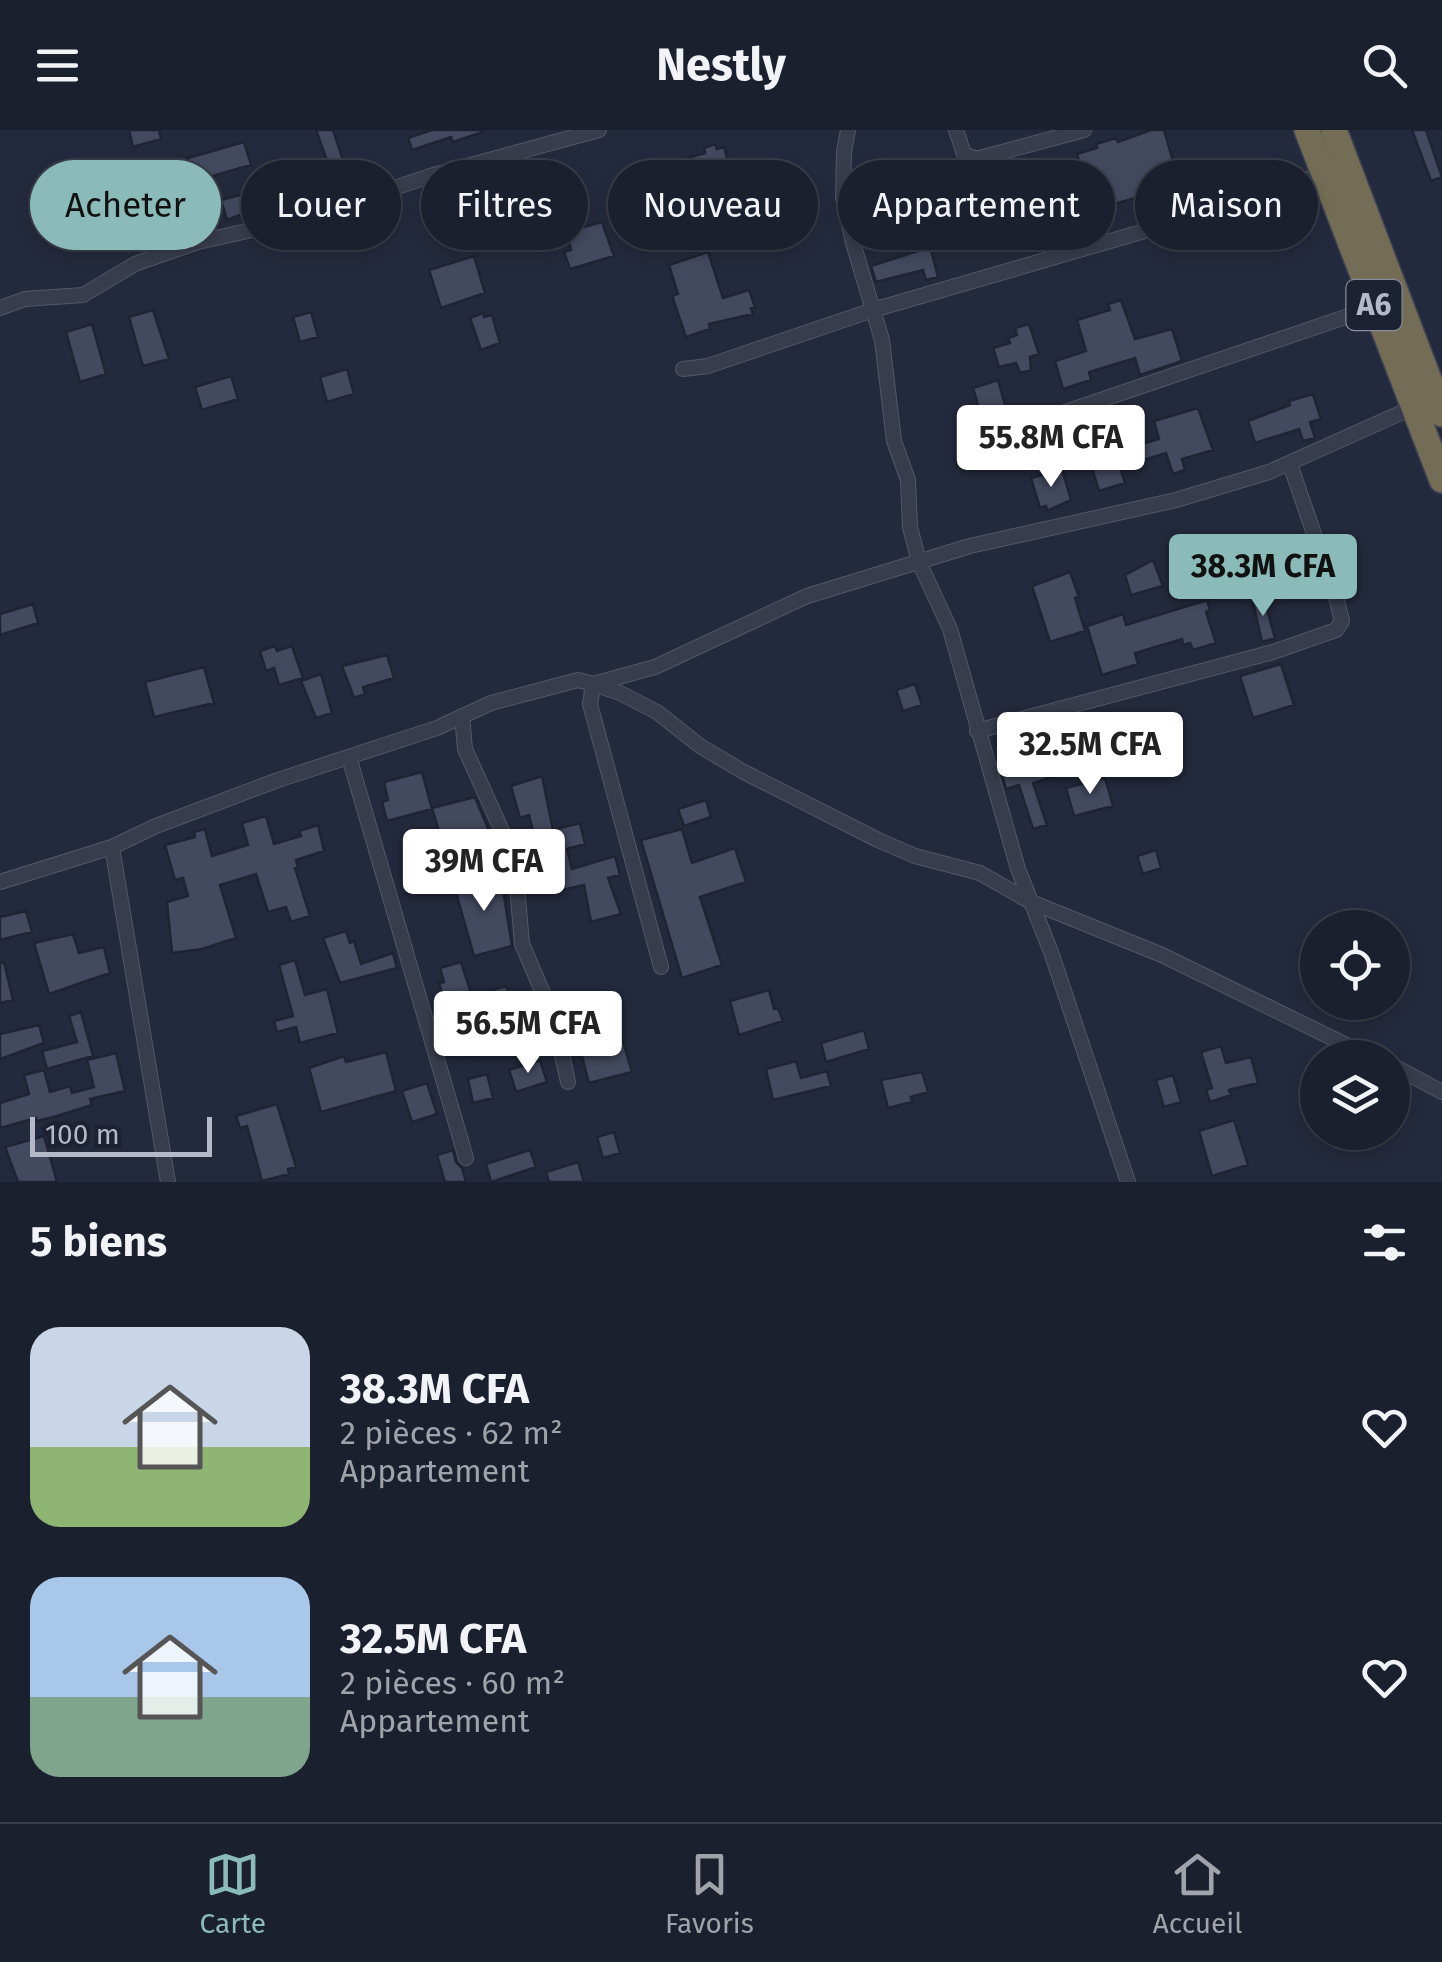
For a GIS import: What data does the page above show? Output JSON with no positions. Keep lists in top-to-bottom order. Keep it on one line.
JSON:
{"streets":{"highway":["A6"]},"scale_bar":"100 m","page":{"header":"Nestly","chip":["Acheter","Louer","Filtres","Nouveau","Appartement","Maison"],"price":["55.8M CFA","38.3M CFA","32.5M CFA","39M CFA","56.5M CFA"],"scale":"100 m","heading":"5 biens","list":[{"name":"38.3M CFA","note":"2 pièces · 62 m² · Appartement"},{"name":"32.5M CFA","note":"2 pièces · 60 m² · Appartement"}],"tabs":["Carte","Favoris","Accueil"]}}
